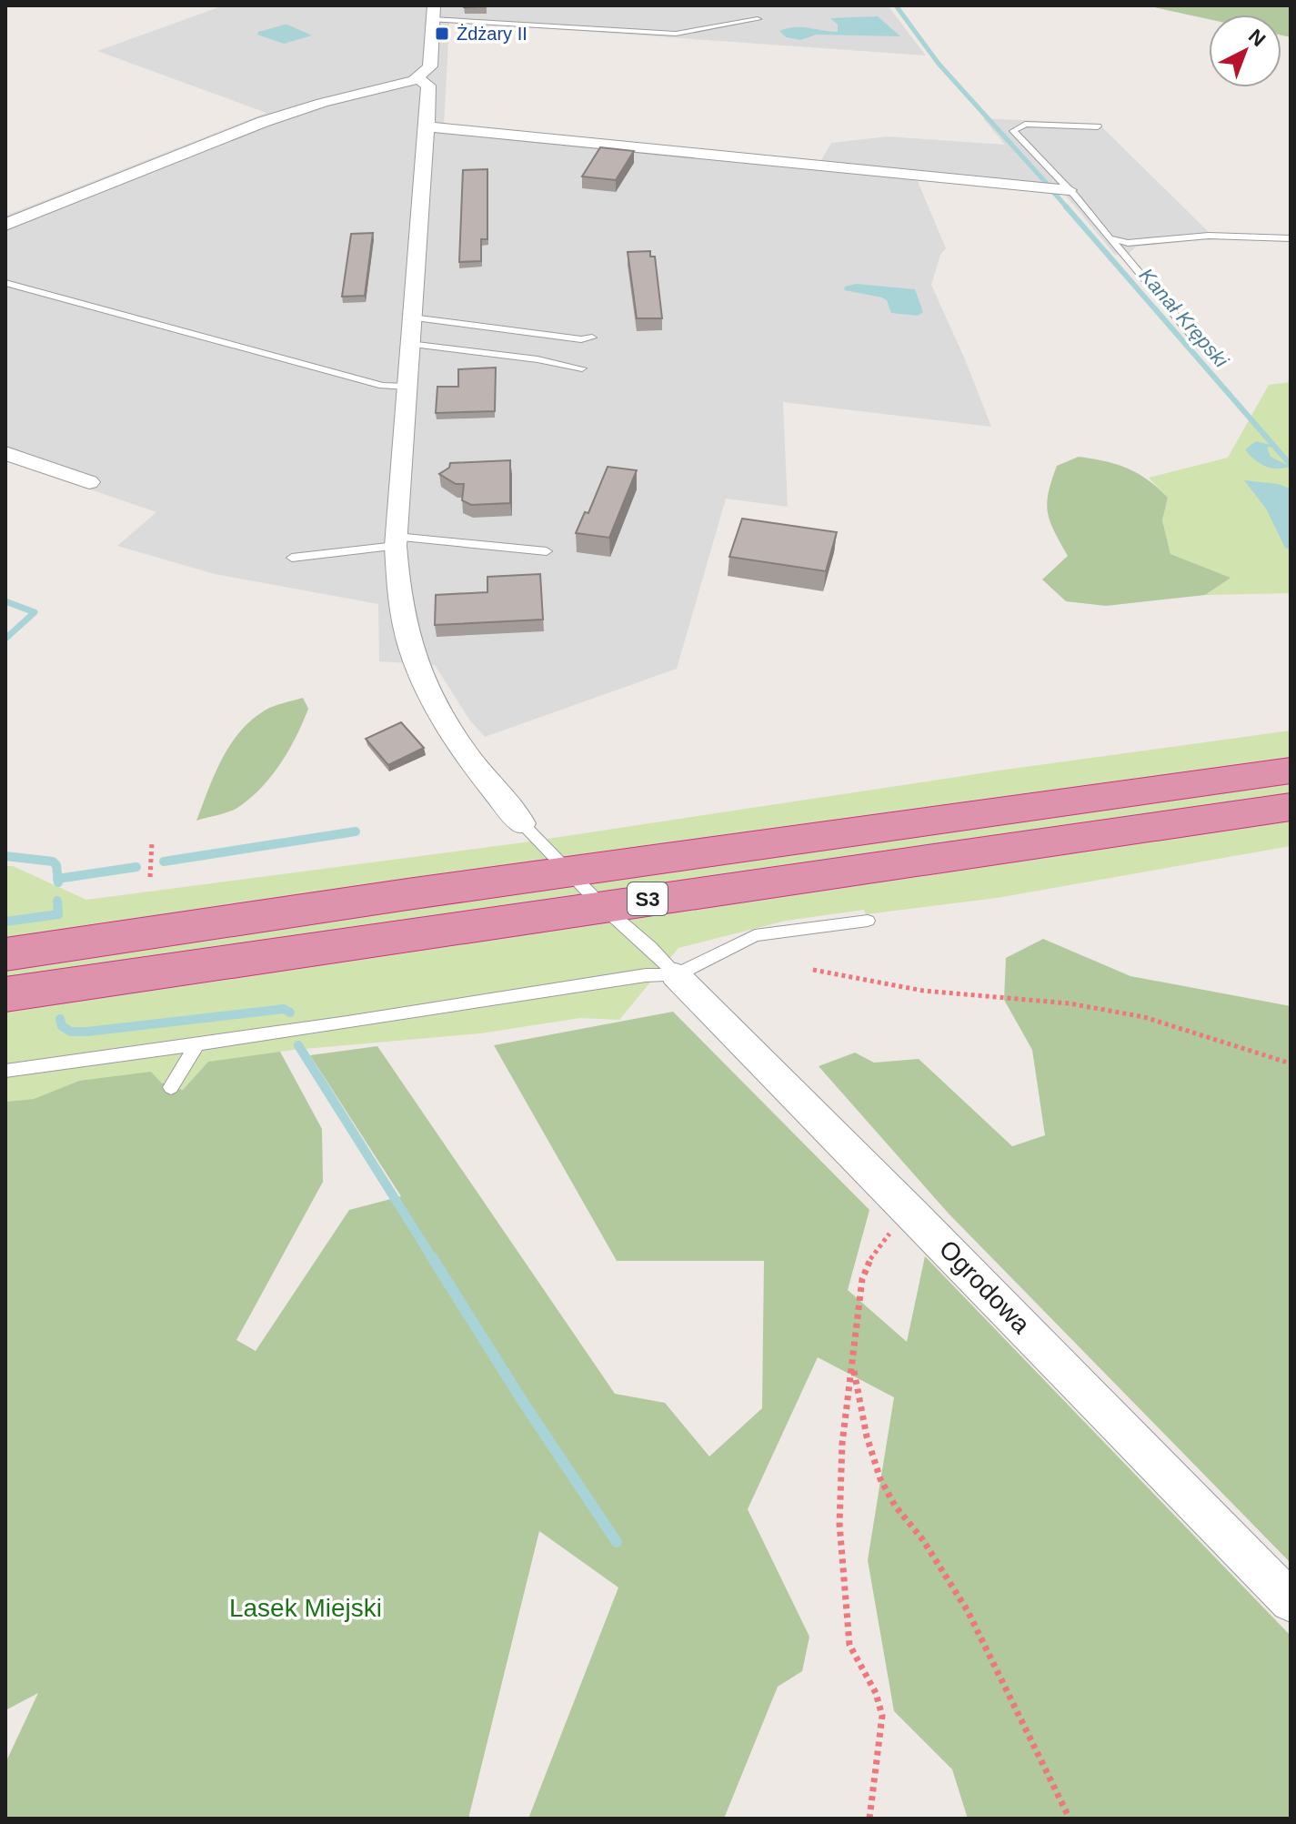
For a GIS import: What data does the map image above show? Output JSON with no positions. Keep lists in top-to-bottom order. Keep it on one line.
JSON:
{"streets":{"highway":["S3"],"street":["Ogrodowa"]},"water":["Kanał Krępski"],"parks":["Lasek Miejski"],"places":{"transit":["Żdżary II"]},"north":"top right"}
